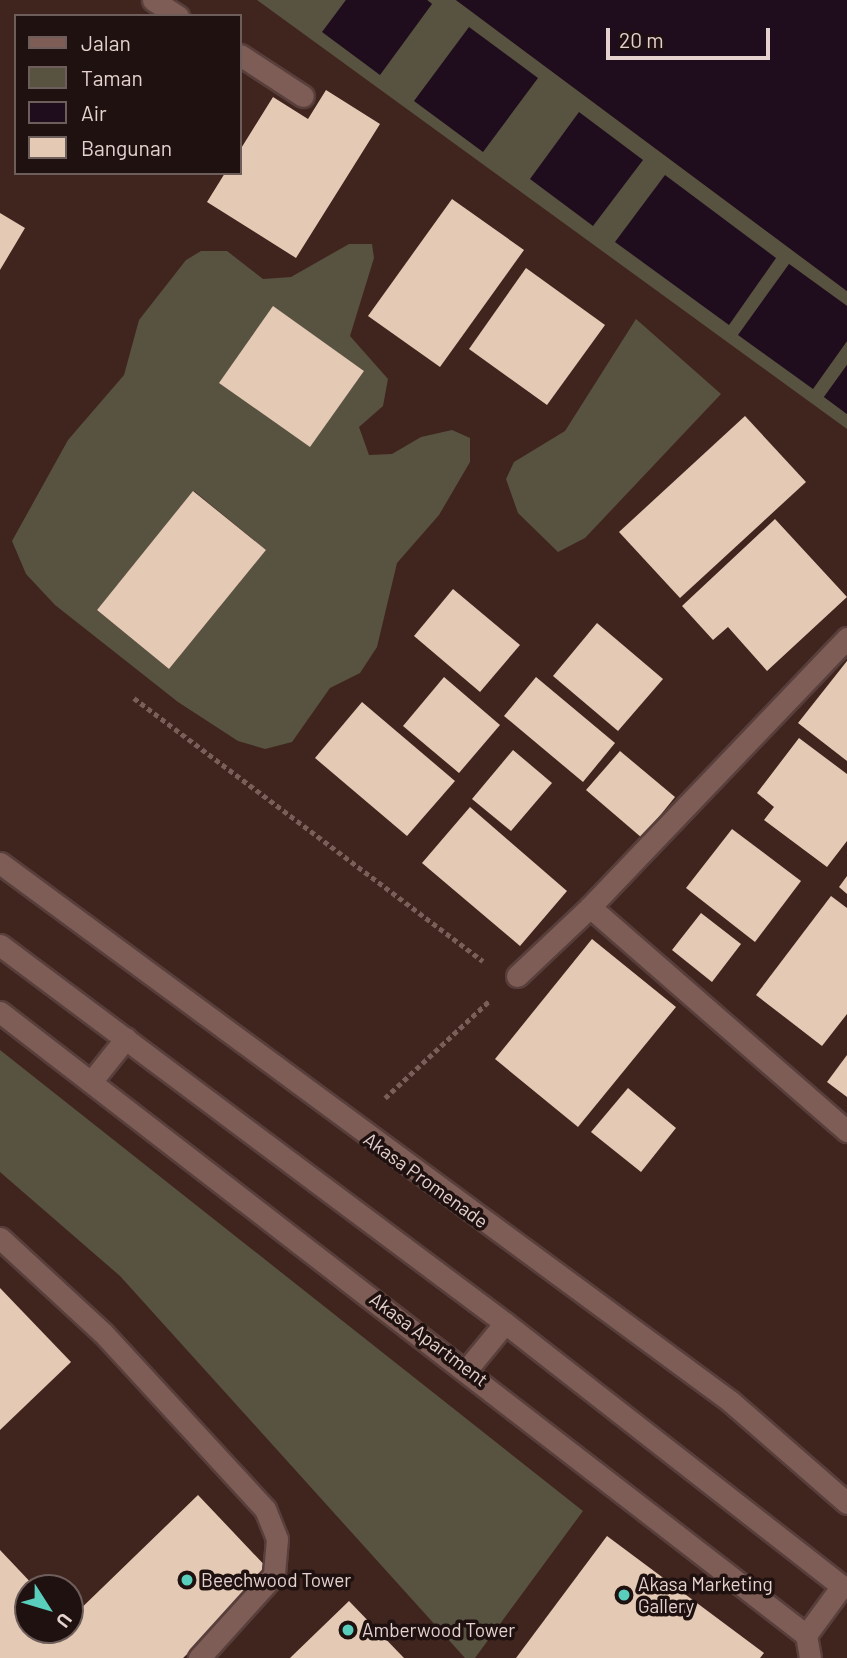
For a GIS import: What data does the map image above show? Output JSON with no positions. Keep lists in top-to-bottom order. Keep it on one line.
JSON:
{"streets":{"street":["Akasa Promenade","Akasa Apartment"]},"places":["Beechwood Tower","Akasa Marketing Gallery","Amberwood Tower"],"legend":["Jalan","Taman","Air","Bangunan"],"scale_bar":"20 m","north":"bottom right"}
